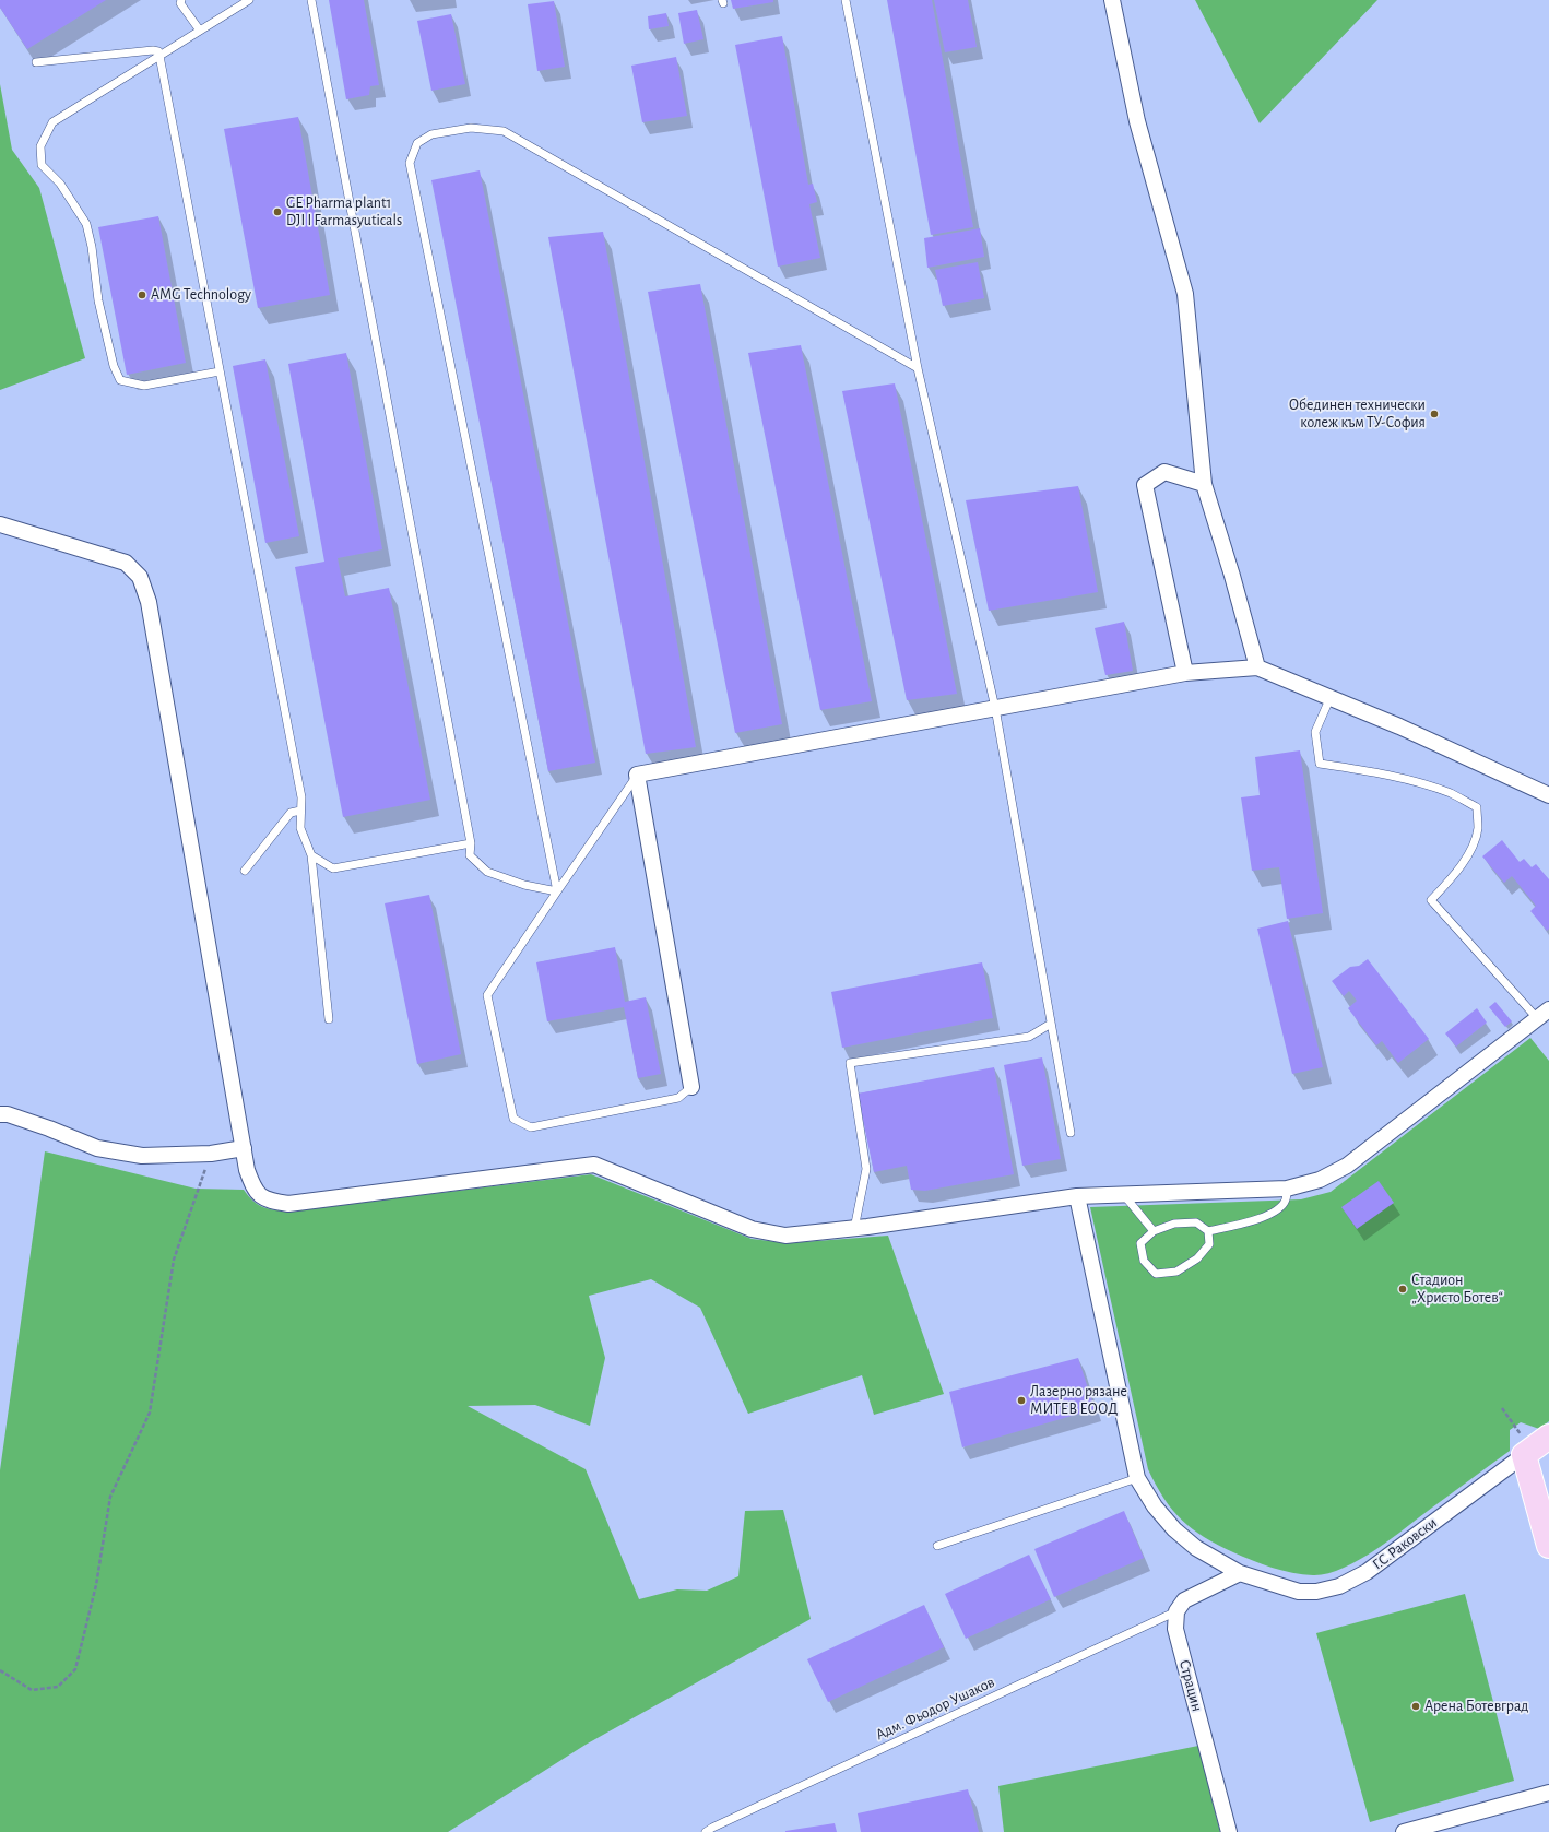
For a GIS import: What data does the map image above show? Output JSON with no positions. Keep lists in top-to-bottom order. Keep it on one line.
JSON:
{"streets":{"street":["Г.С.Раковски","Страцин"],"lane":["Адм. Фьодор Ушаков"]},"crossings":[["Страцин","Адм. Фьодор Ушаков"]],"places":["GE Pharma plant1 DJI I Farmasyuticals","AMG Technology","Обединен технически колеж към ТУ-София","Стадион „Христо Ботев“","Лазерно рязане МИТЕВ ЕООД","Арена Ботевград"]}
